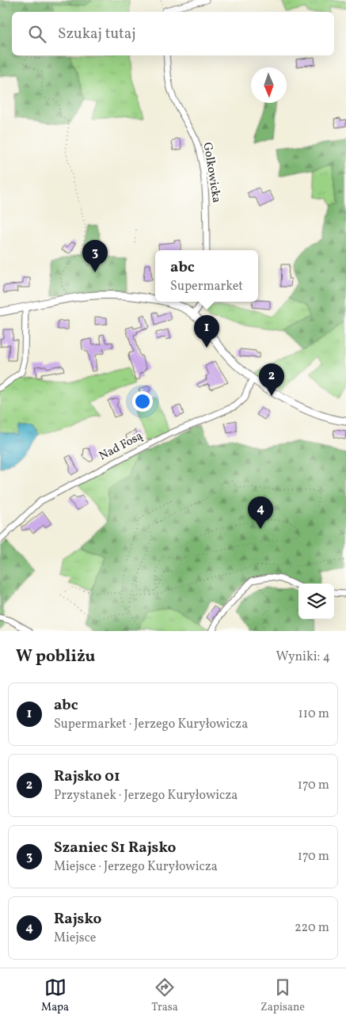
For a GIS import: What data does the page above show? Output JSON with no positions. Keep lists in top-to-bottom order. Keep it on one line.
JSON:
{"streets":{"street":["Golkowicka","Nad Fosą"]},"north":"bottom","page":{"search":"Szukaj tutaj","pins":["3","1","2","4"],"popup":["abc","Supermarket"],"heading":["W pobliżu","Wyniki: 4"],"list":[{"mark":"1","name":"abc","note":"Supermarket · Jerzego Kuryłowicza","value":"110 m"},{"mark":"2","name":"Rajsko 01","note":"Przystanek · Jerzego Kuryłowicza","value":"170 m"},{"mark":"3","name":"Szaniec S1 Rajsko","note":"Miejsce · Jerzego Kuryłowicza","value":"170 m"},{"mark":"4","name":"Rajsko","note":"Miejsce","value":"220 m"}],"nav":["Mapa","Trasa","Zapisane"]}}
